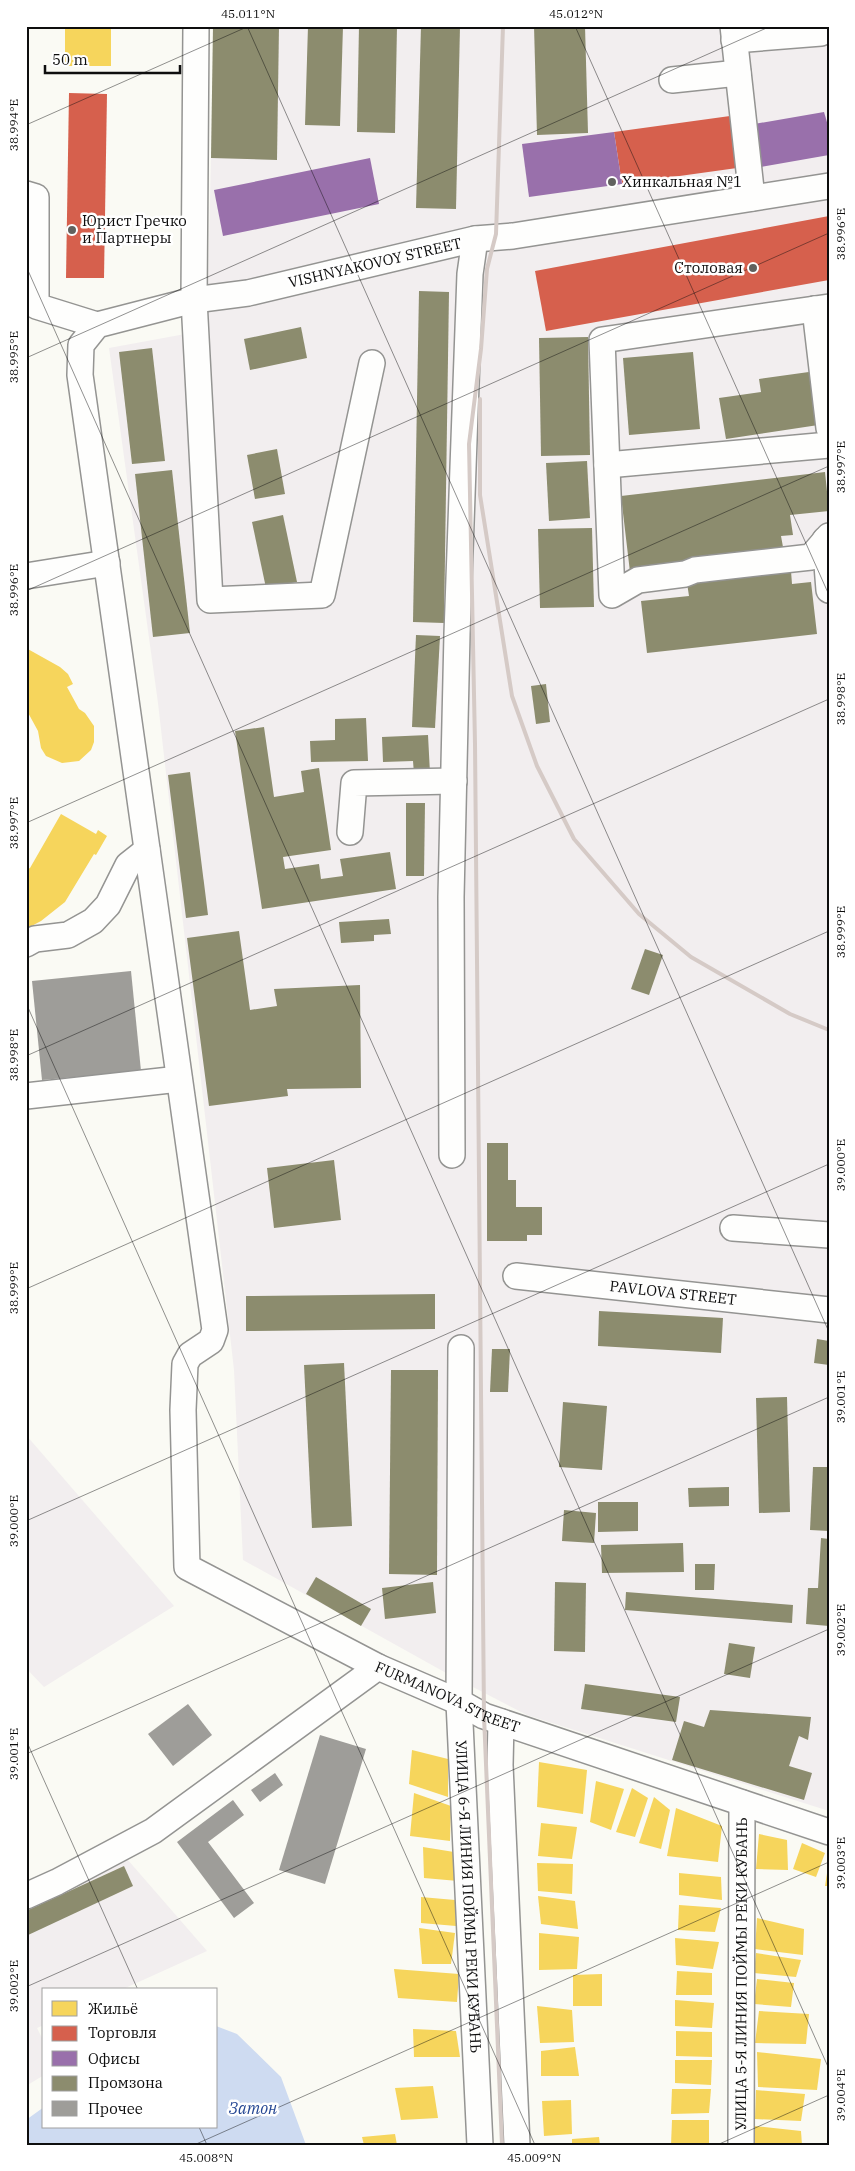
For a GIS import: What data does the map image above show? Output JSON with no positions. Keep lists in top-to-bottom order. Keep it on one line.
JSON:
{"streets":{"street":["VISHNYAKOVOY STREET","PAVLOVA STREET","FURMANOVA STREET","УЛИЦА 6-Я ЛИНИЯ ПОЙМЫ РЕКИ КУБАНЬ","УЛИЦА 5-Я ЛИНИЯ ПОЙМЫ РЕКИ КУБАНЬ"]},"crossings":[["FURMANOVA STREET","УЛИЦА 6-Я ЛИНИЯ ПОЙМЫ РЕКИ КУБАНЬ"],["FURMANOVA STREET","УЛИЦА 5-Я ЛИНИЯ ПОЙМЫ РЕКИ КУБАНЬ"]],"water":["Затон"],"places":["Хинкальная №1","Юрист Гречко и Партнеры","Столовая"],"legend":["Жильё","Торговля","Офисы","Промзона","Прочее"],"scale_bar":"50 m","coordinates":["45.011°N","45.012°N","38.994°E","38.996°E","38.995°E","38.997°E","38.998°E","38.999°E","39.000°E","39.001°E","39.002°E","39.003°E","39.004°E","45.008°N","45.009°N"]}
